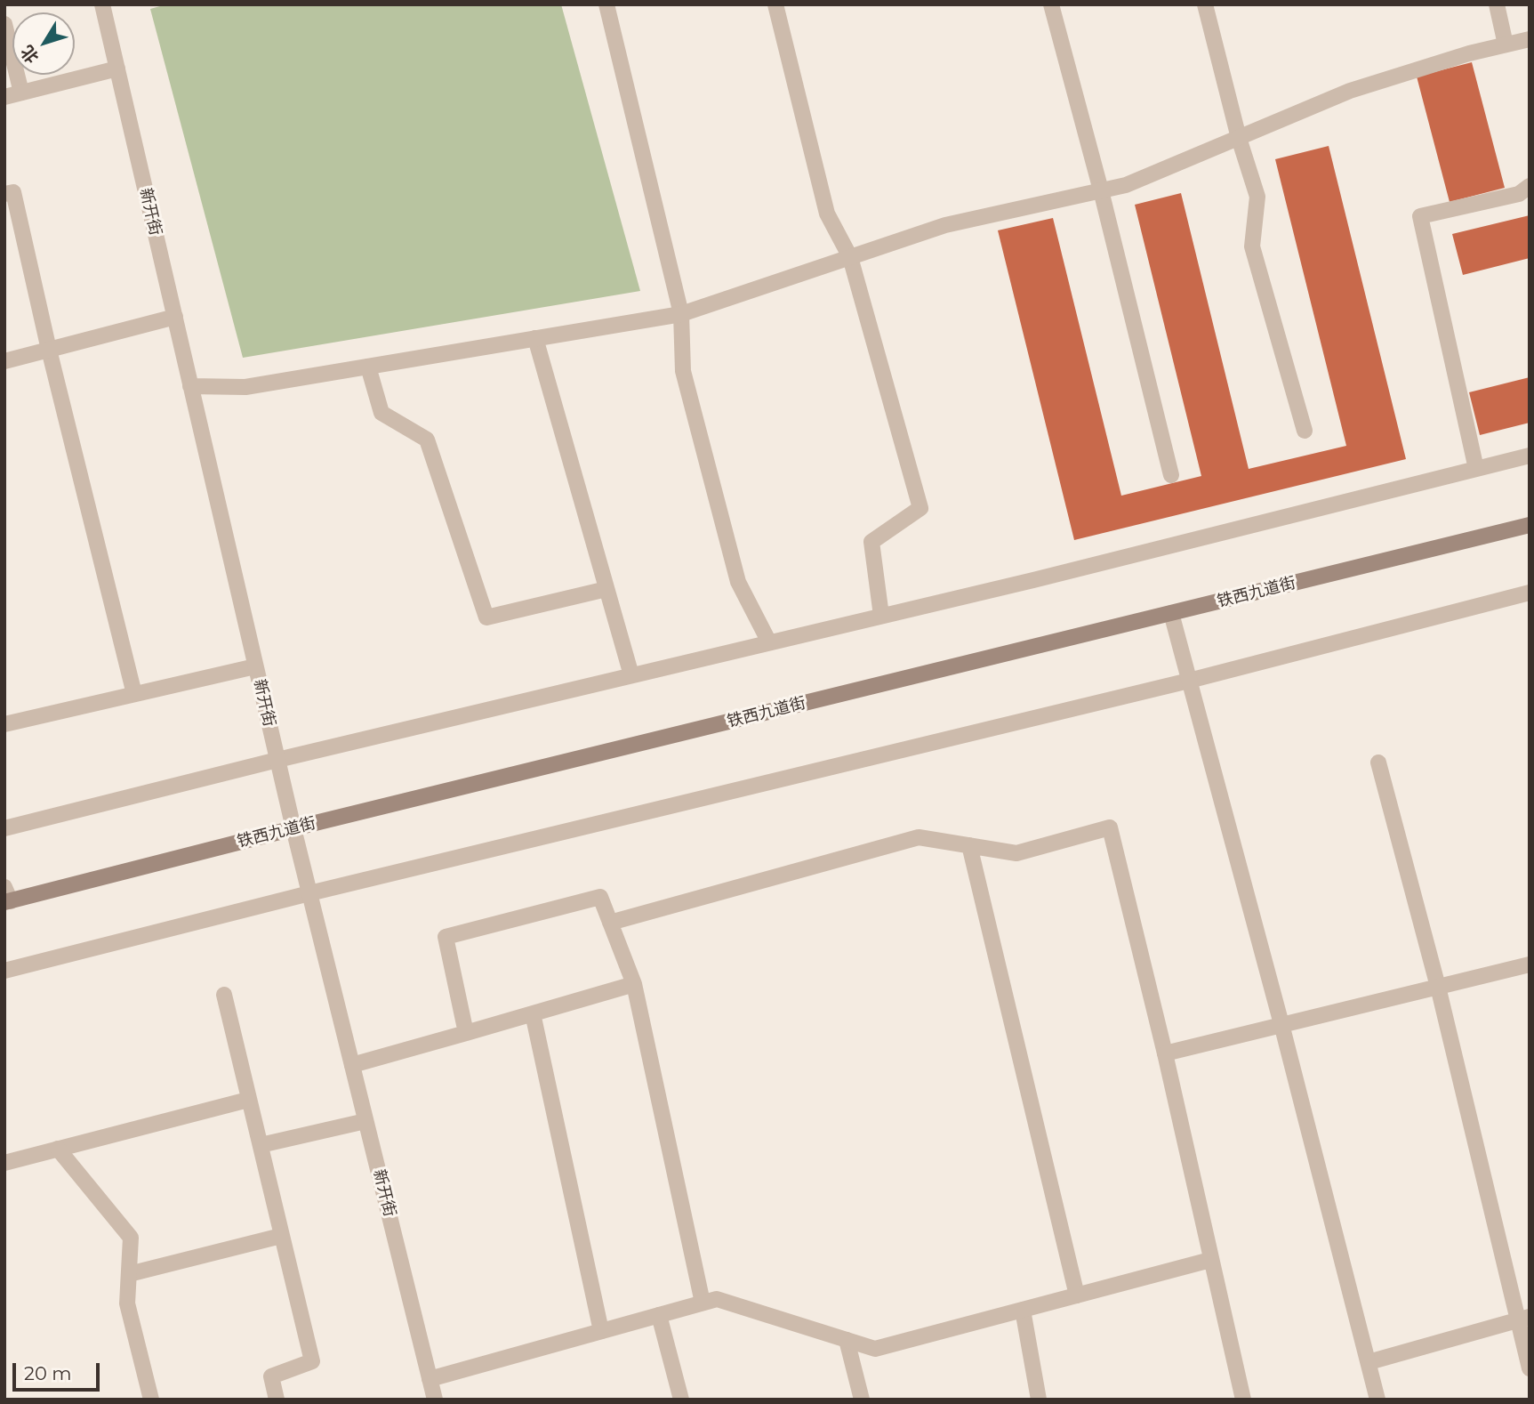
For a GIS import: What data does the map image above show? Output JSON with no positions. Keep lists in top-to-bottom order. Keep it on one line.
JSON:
{"streets":{"main road":["铁西九道街"],"street":["新开街"]},"crossings":[["新开街","铁西九道街"]],"scale_bar":"20 m","north":"bottom left"}
